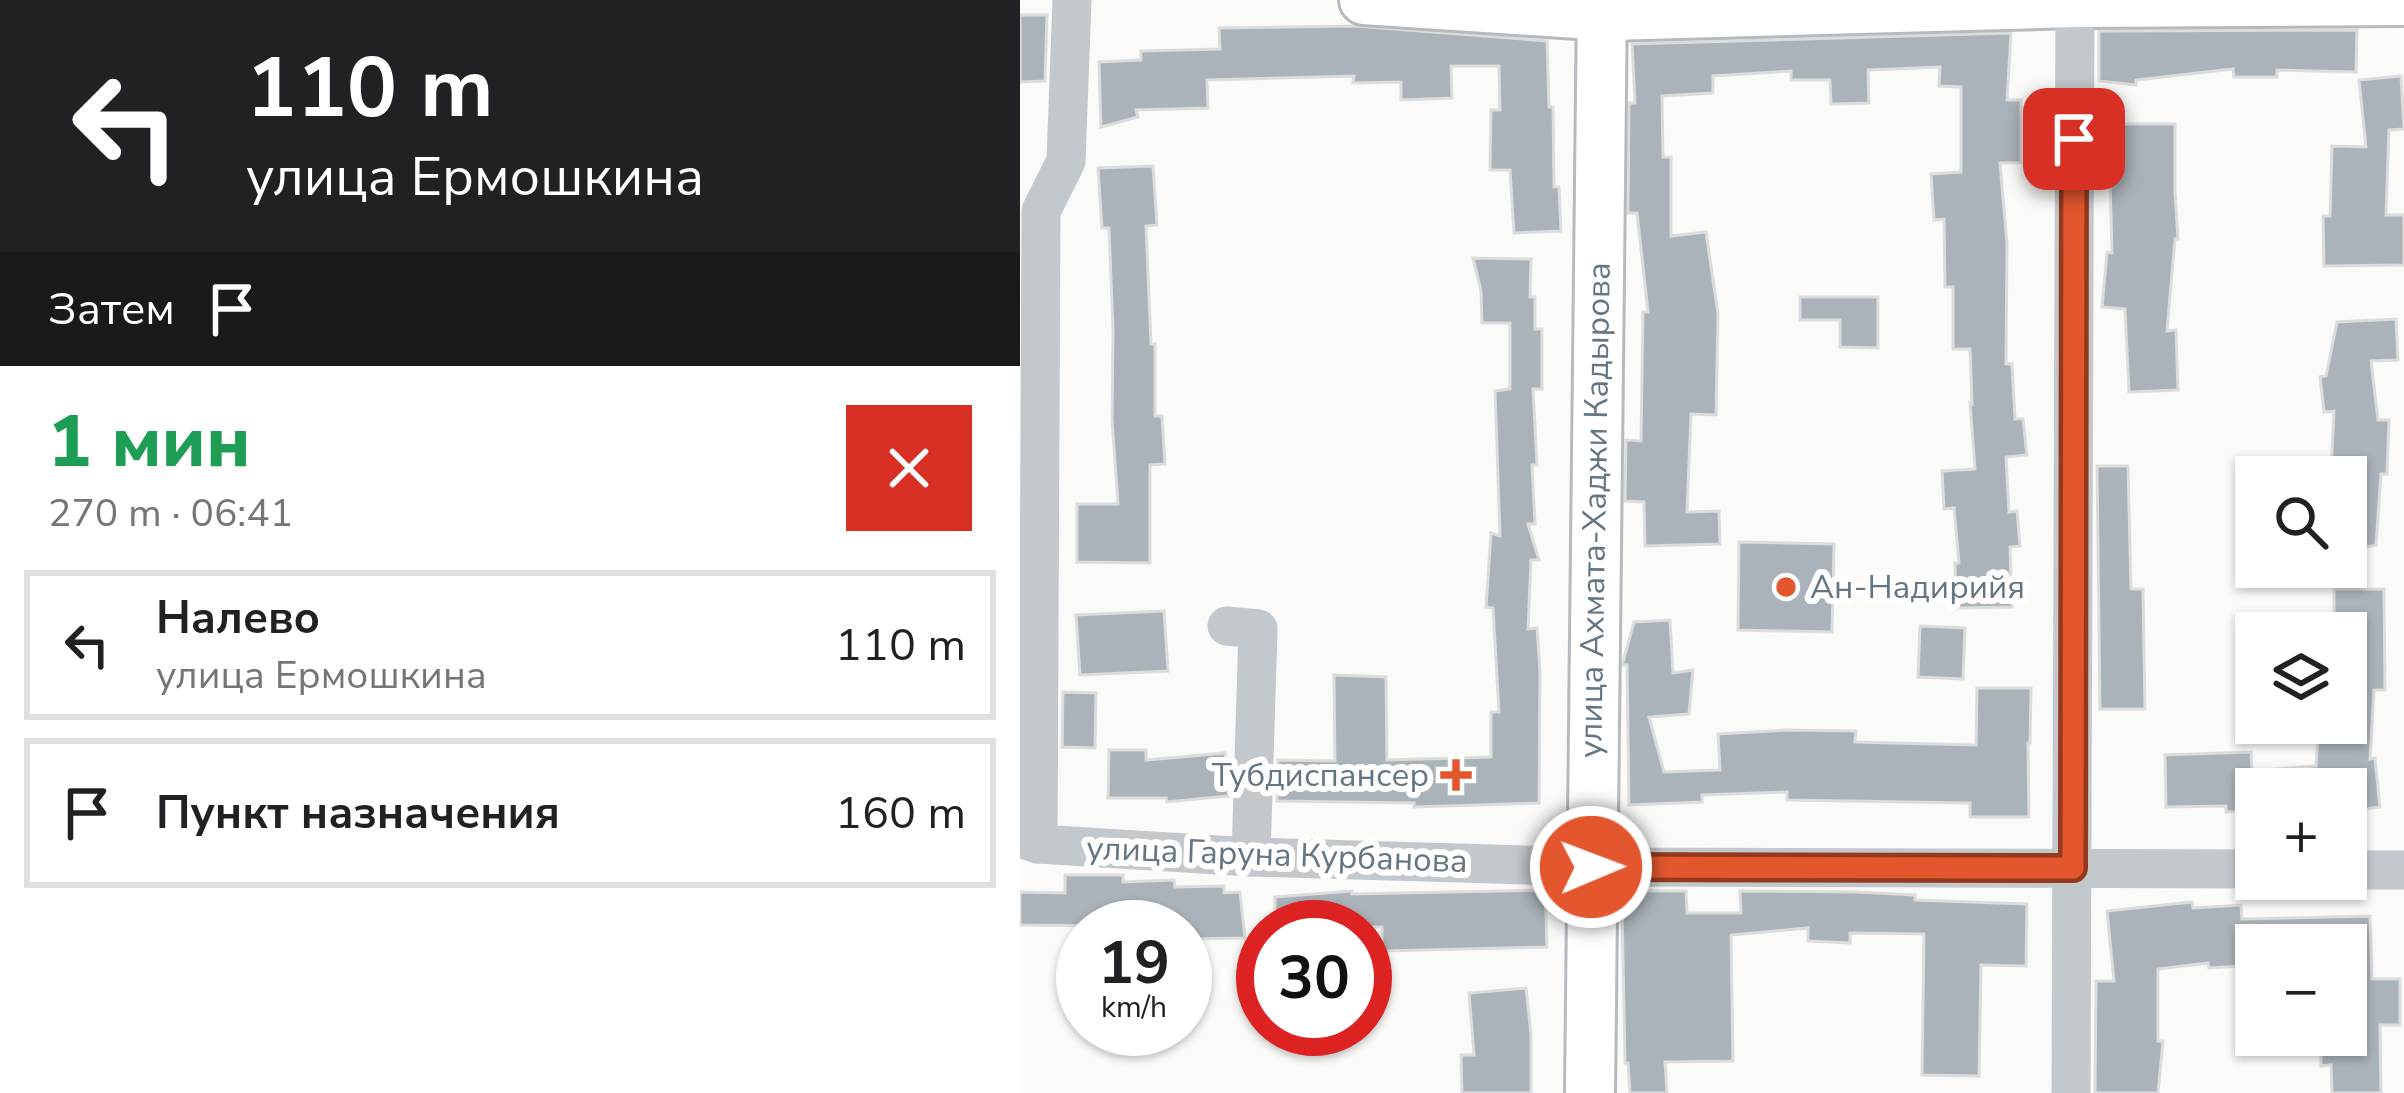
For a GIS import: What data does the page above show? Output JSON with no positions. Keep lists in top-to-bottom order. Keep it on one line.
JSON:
{"streets":{"main road":["улица Ахмата-Хаджи Кадырова"],"street":["улица Гаруна Курбанова"]},"crossings":[["улица Ахмата-Хаджи Кадырова","улица Гаруна Курбанова"]],"places":{"other":["Ан-Надирийя"],"health":["Тубдиспансер"]},"page":{"turn":["110 m","улица Ермошкина"],"then":"Затем","heading":["1 мин","270 m · 06:41"],"map_buttons":["+","−"],"list":[{"name":"Налево","note":"улица Ермошкина","value":"110 m"},{"name":"Пункт назначения","value":"160 m"}],"speed":"19 km/h","limit":"30"}}
